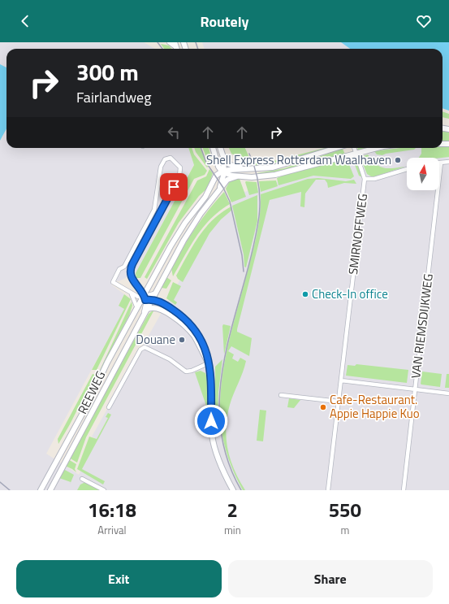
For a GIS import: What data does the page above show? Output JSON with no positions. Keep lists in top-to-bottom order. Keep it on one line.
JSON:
{"streets":{"main road":["REEWEG"],"street":["SMIRNOFFWEG","VAN RIEMSDIJKWEG"]},"places":["Shell Express Rotterdam Waalhaven","Check-In office","Douane","Cafe-Restaurant. Appie Happie Kuo"],"north":"top","page":{"header":"Routely","turn":["300 m","Fairlandweg"],"eta":["16:18","Arrival","2","min","550","m"],"buttons":["Exit","Share"]}}
